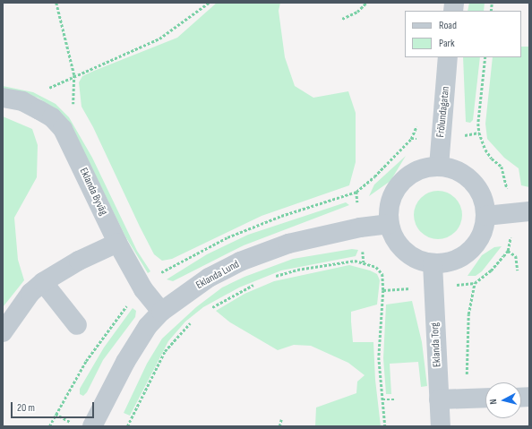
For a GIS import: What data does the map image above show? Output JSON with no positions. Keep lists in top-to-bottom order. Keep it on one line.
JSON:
{"streets":{"street":["Frölundagatan","Eklanda Byväg","Eklanda Lund","Eklanda Torg"]},"crossings":[["Frölundagatan","Eklanda Lund"],["Frölundagatan","Eklanda Torg"],["Eklanda Byväg","Eklanda Lund"],["Eklanda Lund","Eklanda Torg"]],"legend":["Road","Park"],"scale_bar":"20 m","north":"left"}
